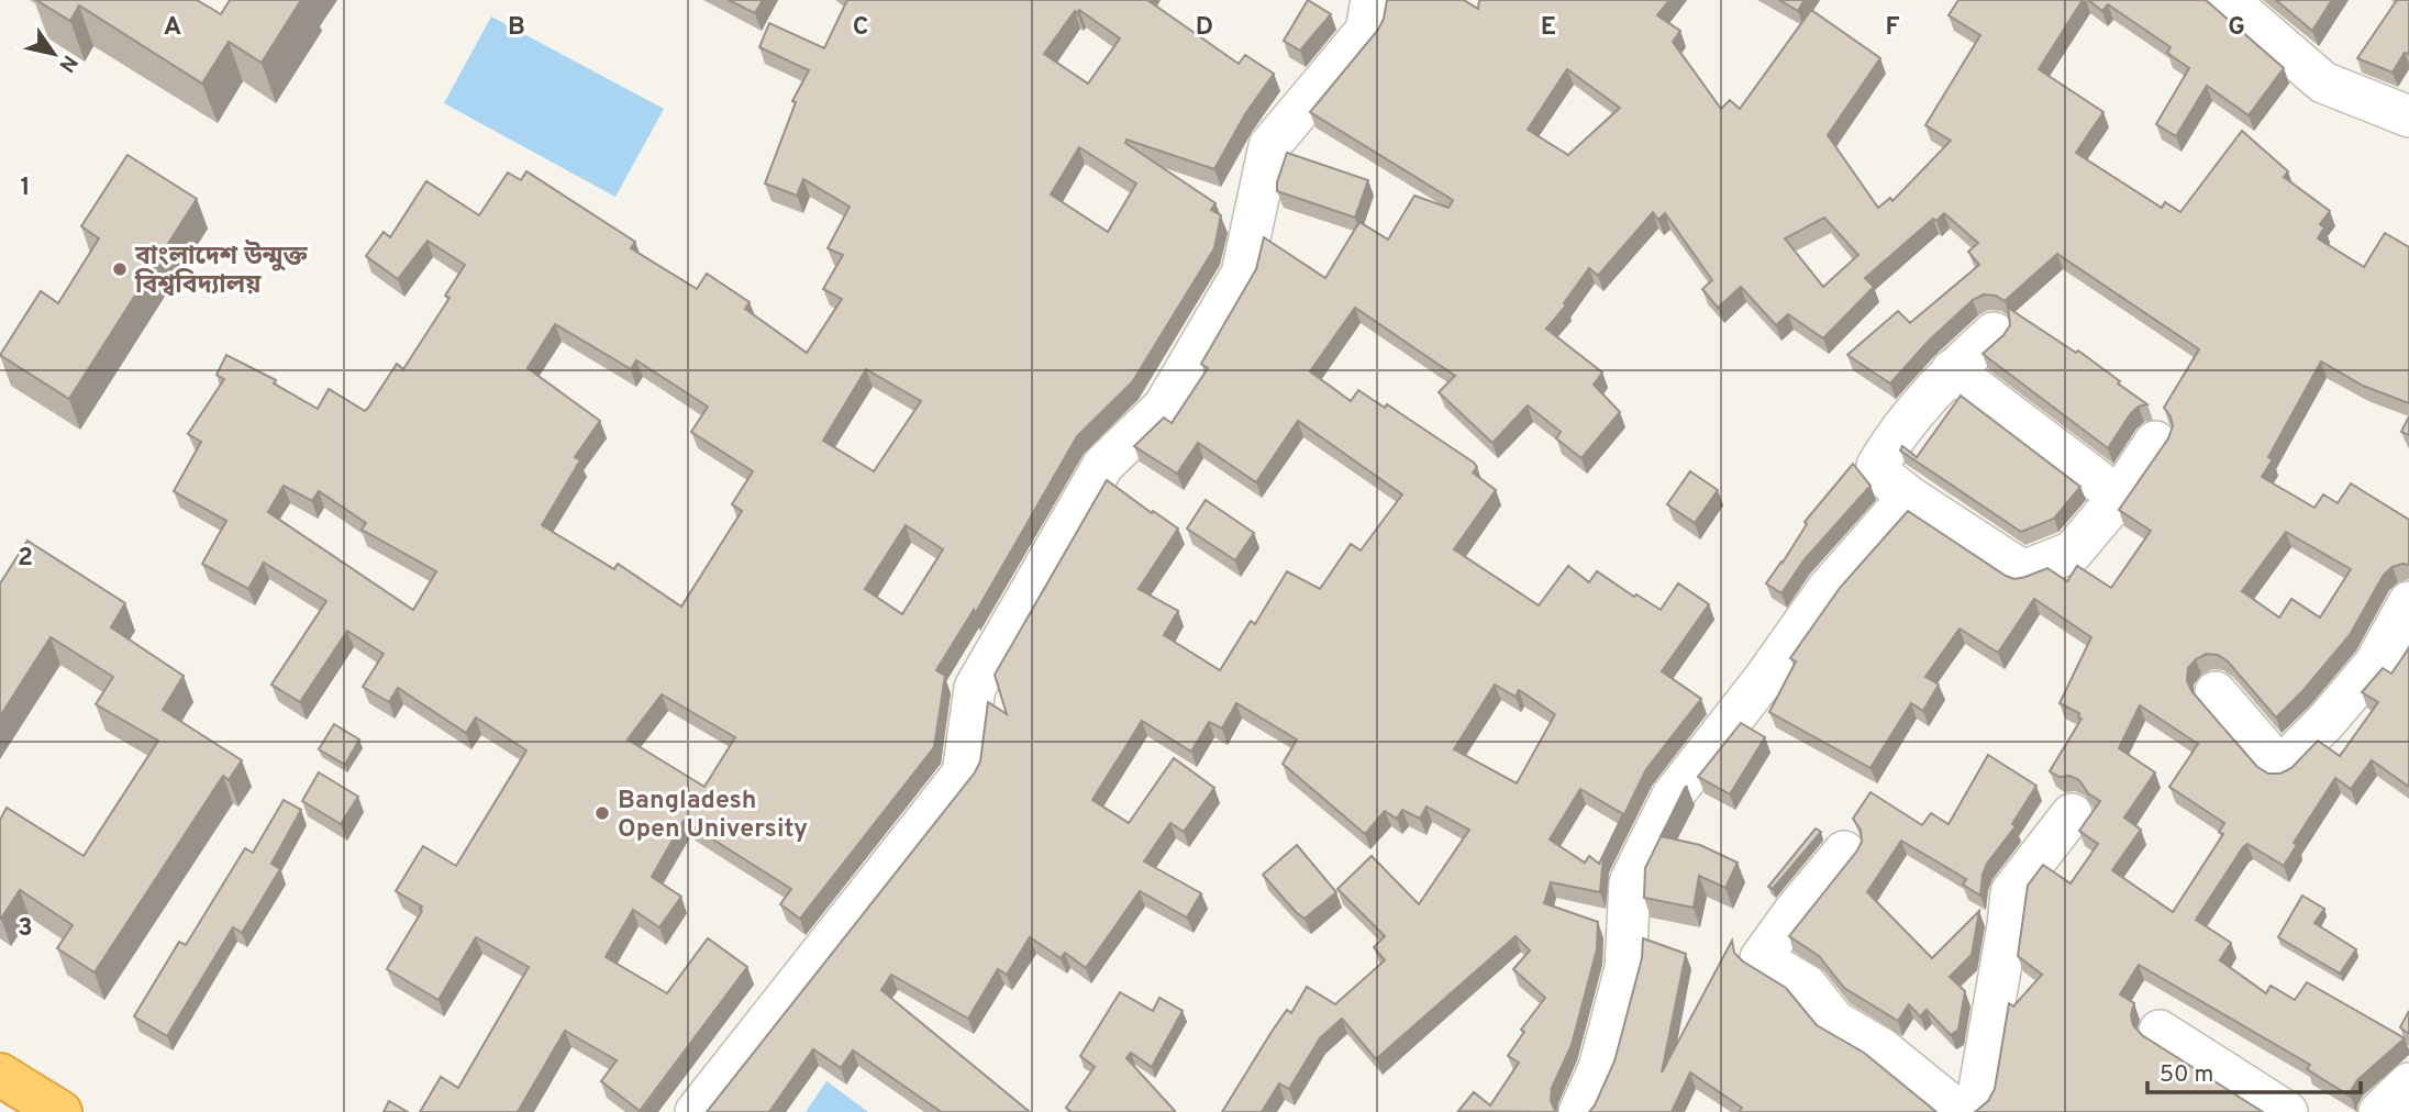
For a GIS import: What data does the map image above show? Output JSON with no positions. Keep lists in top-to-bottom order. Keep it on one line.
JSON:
{"places":["বাংলাদেশ উন্মুক্ত বিশ্ববিদ্যালয়","Bangladesh Open University"],"scale_bar":"50 m","north":"bottom right","grid":{"columns":["A","B","C","D","E","F","G"],"rows":["1","2","3"]}}
